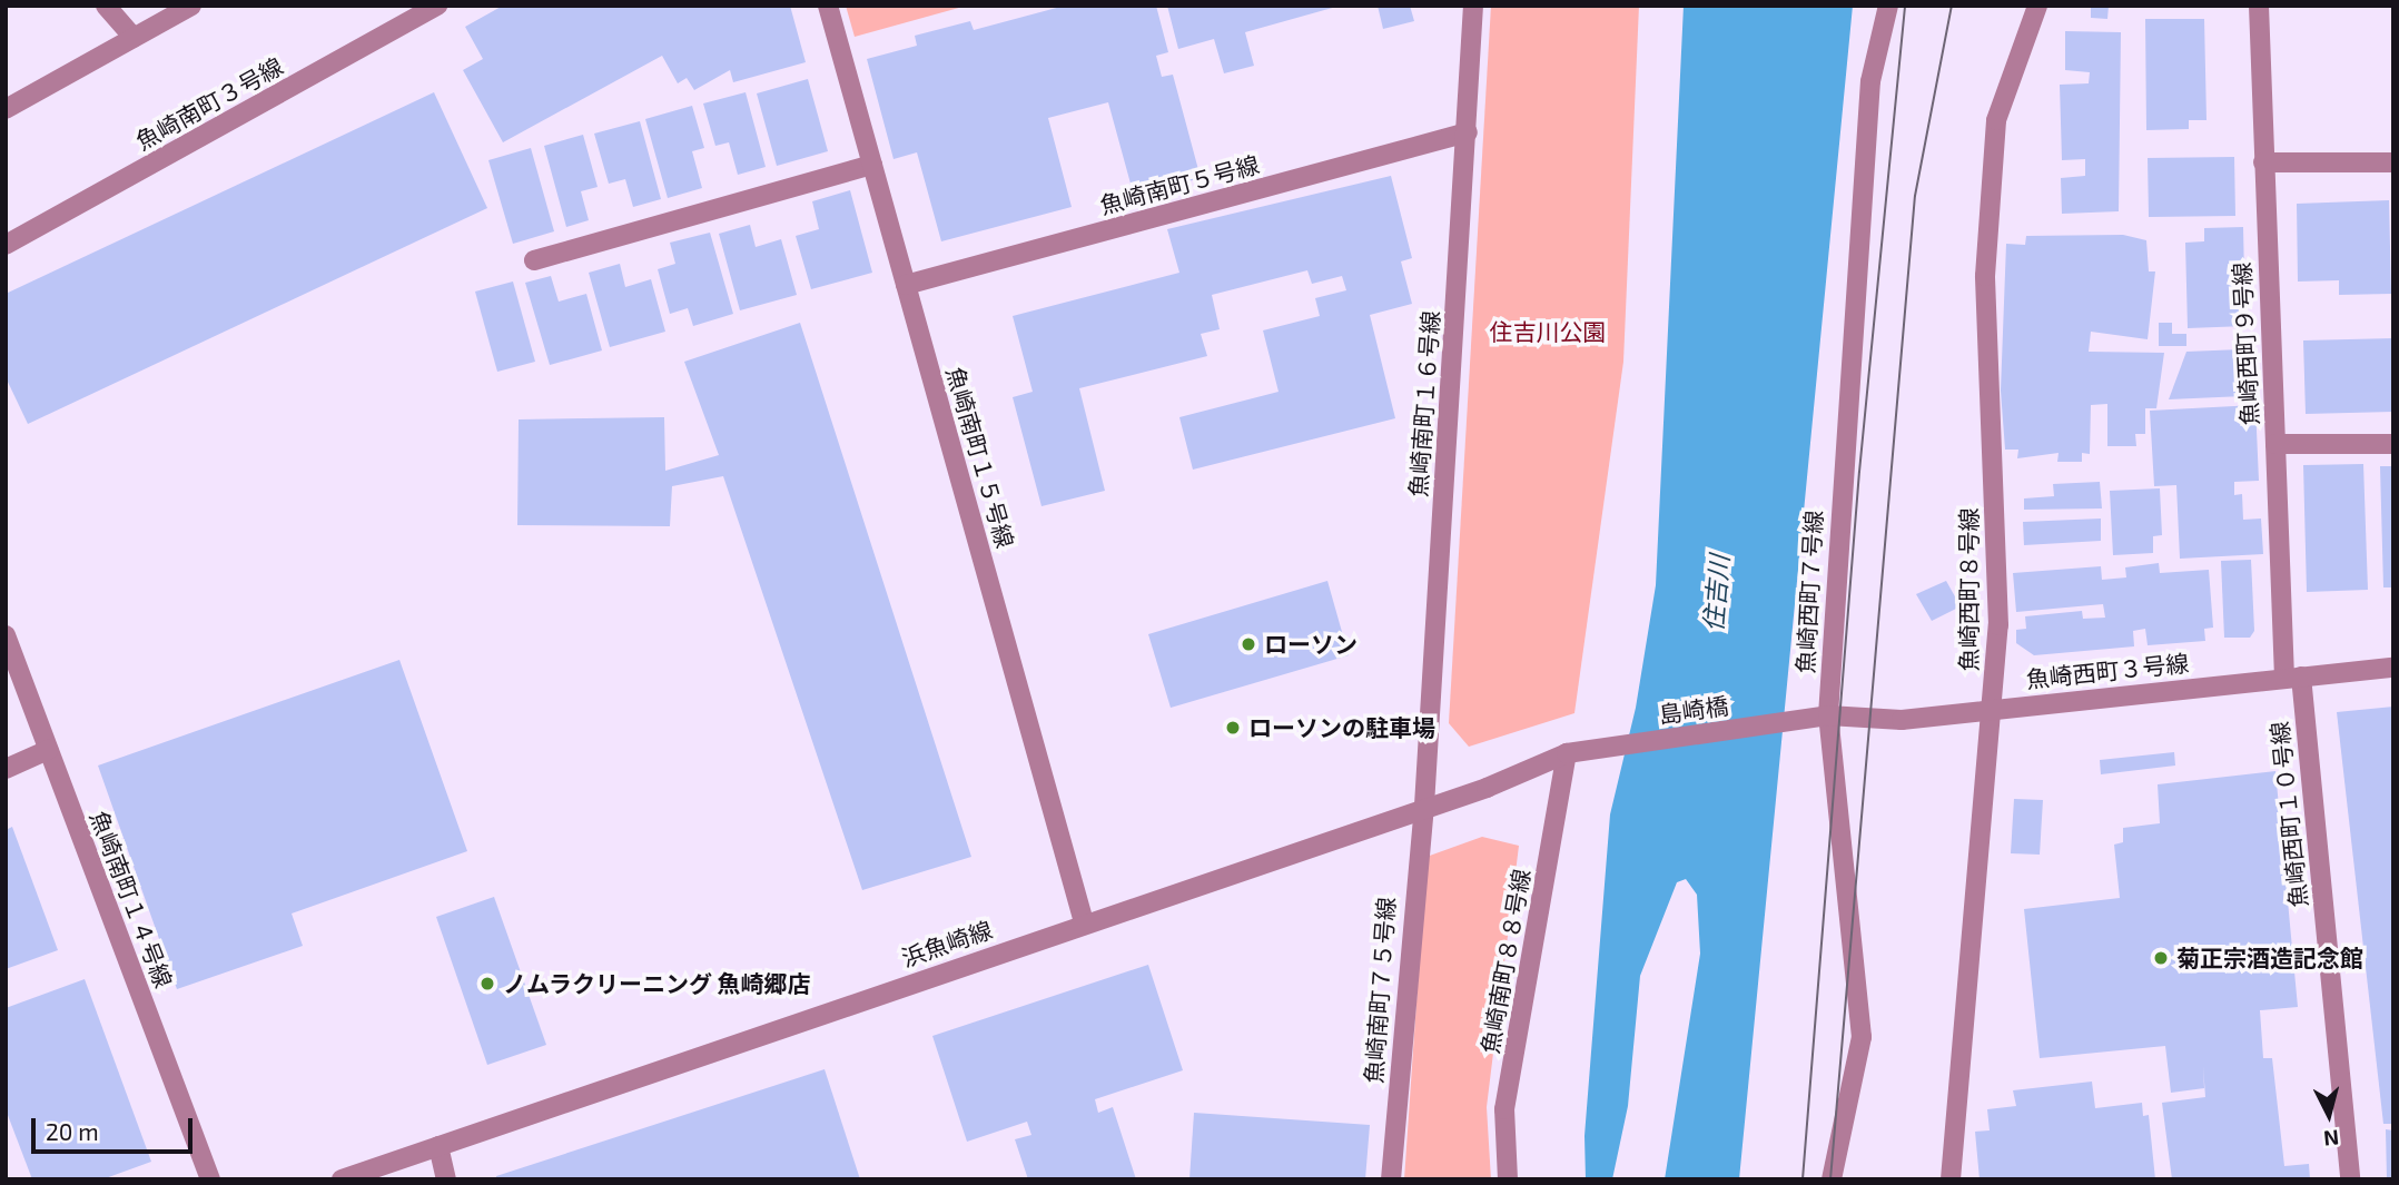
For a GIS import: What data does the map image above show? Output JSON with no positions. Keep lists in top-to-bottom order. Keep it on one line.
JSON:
{"streets":{"street":["魚崎南町３号線","魚崎南町５号線","魚崎西町９号線","魚崎南町１６号線","魚崎南町１５号線","魚崎西町８号線","魚崎西町７号線","魚崎西町３号線","島崎橋","魚崎西町１０号線","魚崎南町１４号線","浜魚崎線","魚崎南町８８号線","魚崎南町７５号線"]},"crossings":[["魚崎南町５号線","魚崎南町１６号線"],["魚崎南町５号線","魚崎南町１５号線"],["魚崎西町９号線","魚崎西町３号線"],["魚崎西町９号線","魚崎西町１０号線"],["魚崎南町１６号線","浜魚崎線"],["魚崎南町１６号線","魚崎南町７５号線"],["魚崎南町１５号線","浜魚崎線"],["魚崎西町８号線","魚崎西町３号線"],["魚崎西町７号線","魚崎西町３号線"],["魚崎西町７号線","島崎橋"],["魚崎西町３号線","島崎橋"],["魚崎西町３号線","魚崎西町１０号線"],["島崎橋","浜魚崎線"],["島崎橋","魚崎南町８８号線"],["浜魚崎線","魚崎南町８８号線"],["浜魚崎線","魚崎南町７５号線"]],"water":["住吉川"],"parks":["住吉川公園"],"places":["ローソン","ローソンの駐車場","菊正宗酒造記念館","ノムラクリーニング 魚崎郷店"],"scale_bar":"20 m","north":"bottom"}
